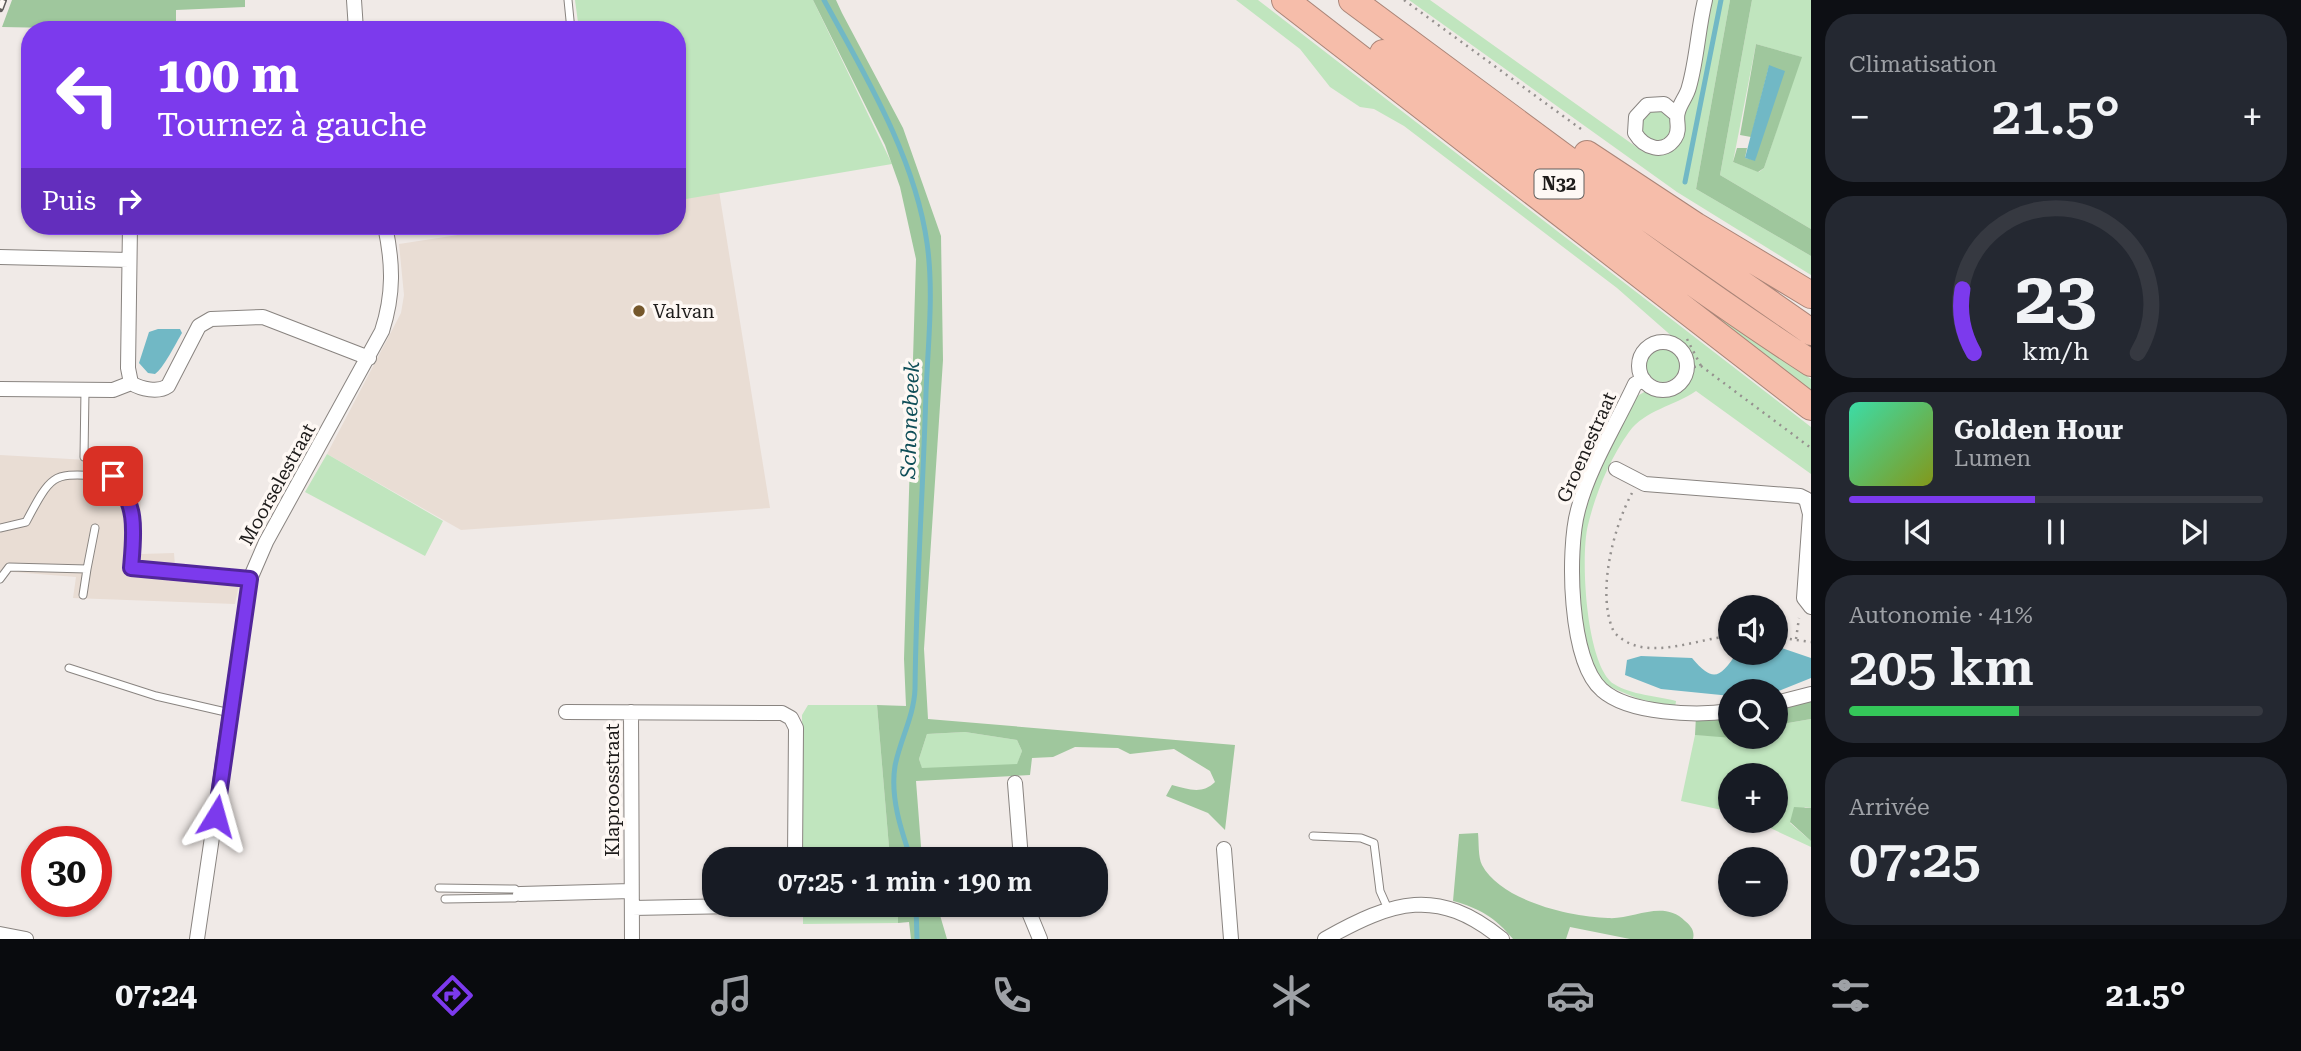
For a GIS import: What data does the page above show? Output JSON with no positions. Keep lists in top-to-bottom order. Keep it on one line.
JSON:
{"streets":{"highway":["N32"],"street":["Groenestraat","Moorselestraat","Klaproosstraat"]},"water":["Schonebeek"],"places":["Valvan"],"page":{"tile":["Climatisation",["Autonomie · 41%","205 km"],["Arrivée","07:25"]],"turn":["100 m","Tournez à gauche"],"heat":["−","21.5°","+"],"then":"Puis","song":["Golden Hour","Lumen"],"map_buttons":["+","−"],"limit":"30","trip":"07:25 · 1 min · 190 m","tabs":["07:24","21.5°"],"gauge":["23","km/h"]}}
